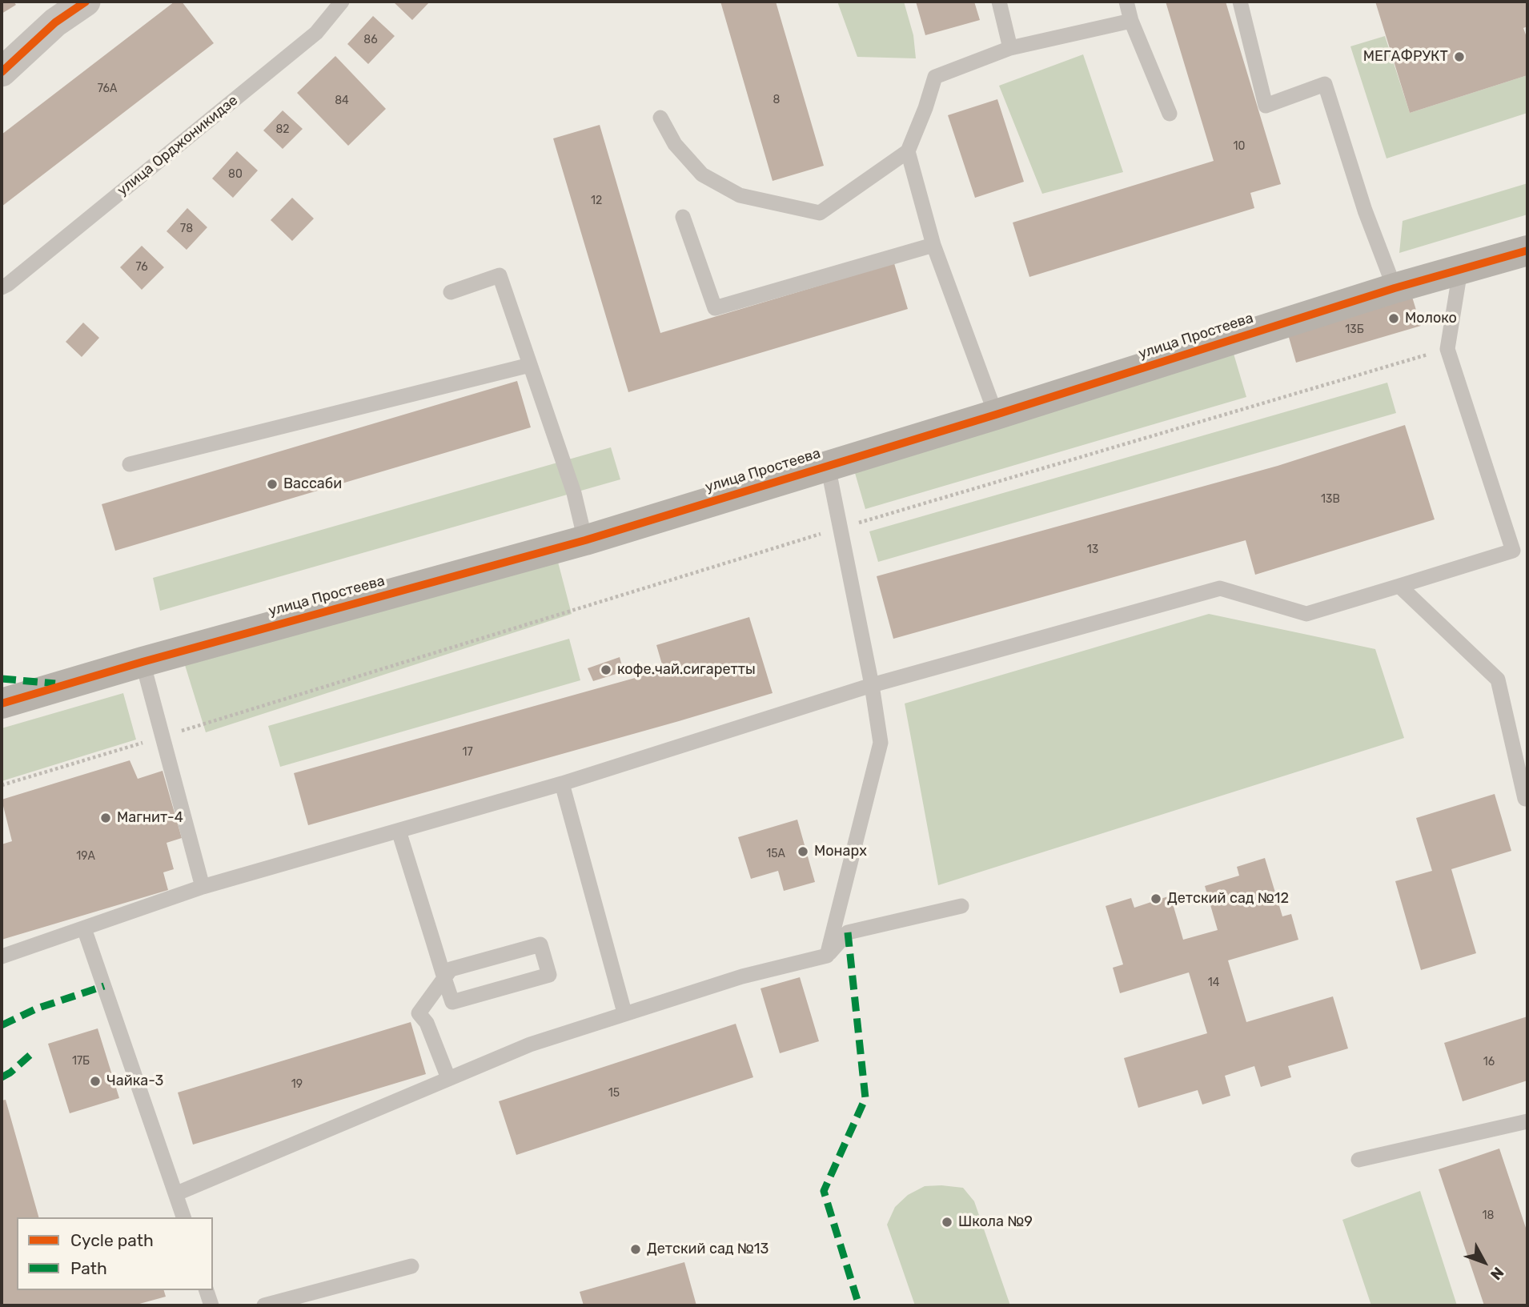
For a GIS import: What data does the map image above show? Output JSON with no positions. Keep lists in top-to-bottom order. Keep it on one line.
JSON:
{"streets":{"street":["улица Простеева"],"lane":["улица Орджоникидзе"]},"places":["МЕГАФРУКТ","Молоко","Вассаби","кофе.чай.сигаретты","Магнит-4","Монарх","Детский сад №12","Чайка-3","Школа №9","Детский сад №13"],"house_numbers":["86","76А","8","84","82","10","80","12","78","76","13Б","13В","13","17","15А","19А","14","17Б","16","19","15","18"],"legend":["Cycle path","Path"],"north":"bottom right"}
